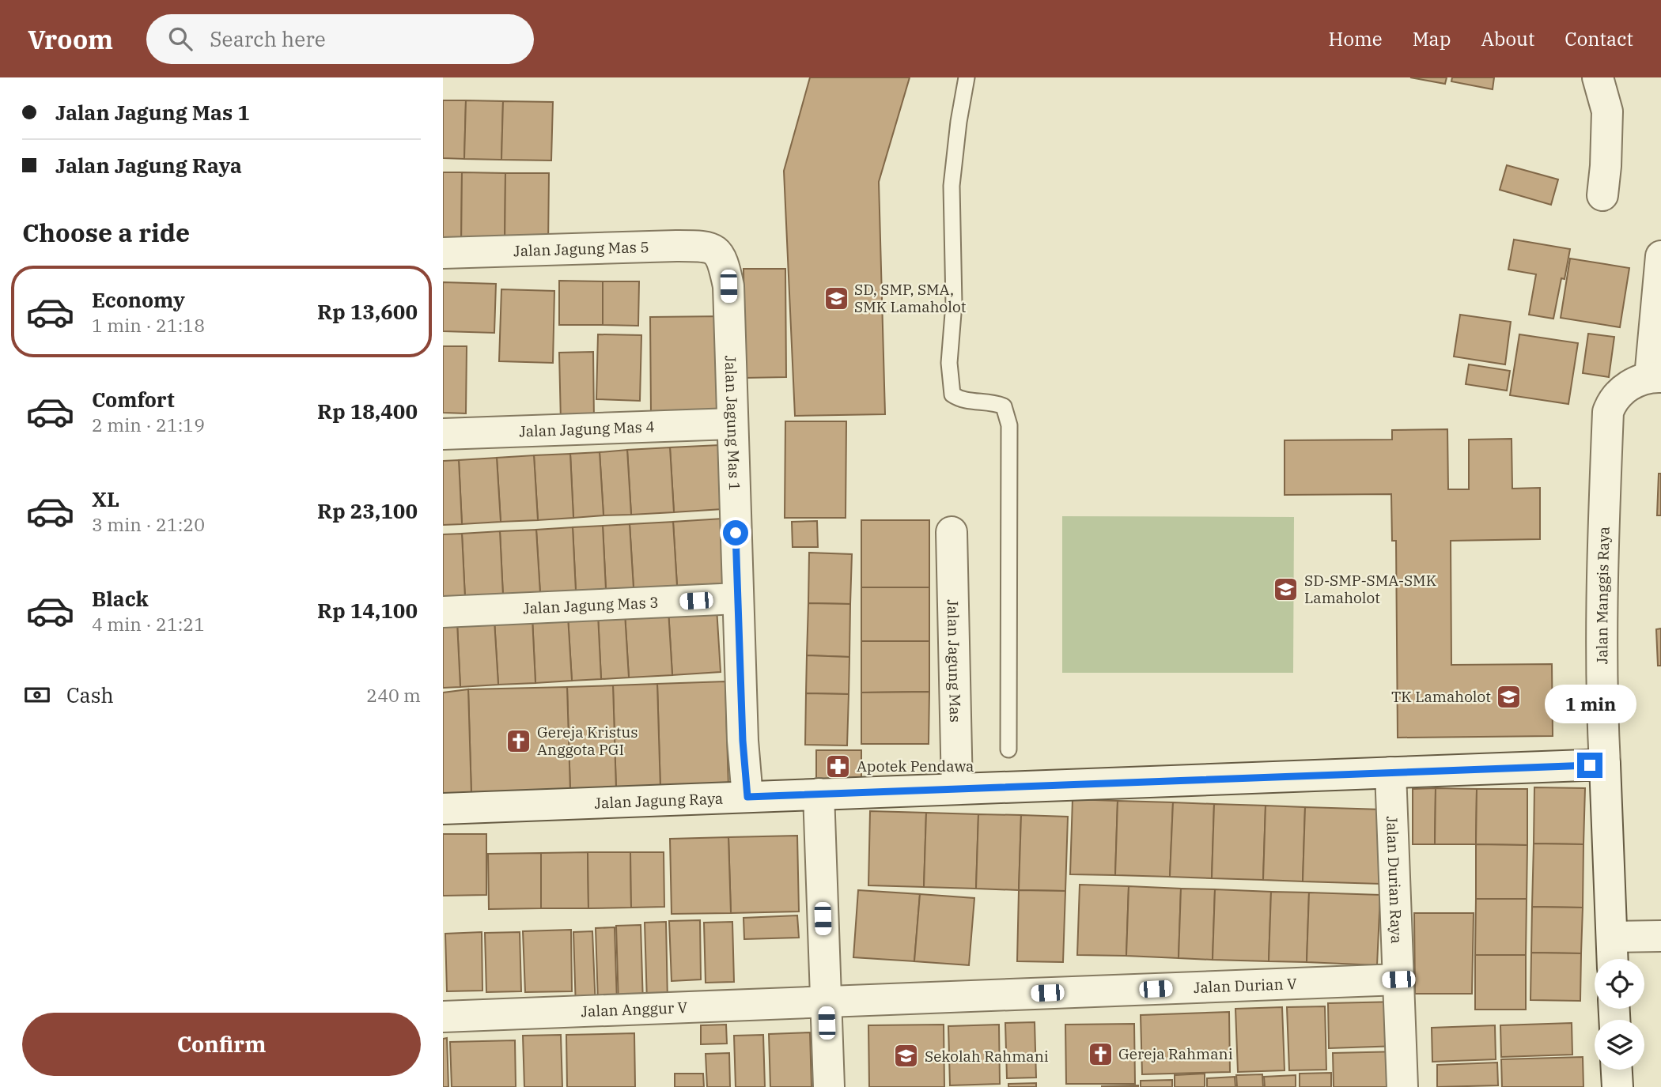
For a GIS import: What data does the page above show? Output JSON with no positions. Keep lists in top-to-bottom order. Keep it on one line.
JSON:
{"streets":{"street":["Jalan Jagung Mas 5","Jalan Jagung Mas 1","Jalan Jagung Mas 4","Jalan Manggis Raya","Jalan Jagung Mas 3","Jalan Jagung Mas","Jalan Jagung Raya","Jalan Durian Raya","Jalan Durian V","Jalan Anggur V"]},"crossings":[["Jalan Jagung Mas 5","Jalan Jagung Mas 1"],["Jalan Jagung Mas 1","Jalan Jagung Mas 4"],["Jalan Jagung Mas 1","Jalan Jagung Mas 3"],["Jalan Jagung Mas 1","Jalan Jagung Raya"],["Jalan Manggis Raya","Jalan Jagung Raya"],["Jalan Jagung Mas","Jalan Jagung Raya"],["Jalan Jagung Raya","Jalan Durian Raya"],["Jalan Durian Raya","Jalan Durian V"],["Jalan Durian V","Jalan Anggur V"]],"places":{"school or university":["SD, SMP, SMA, SMK Lamaholot","SD-SMP-SMA-SMK Lamaholot","TK Lamaholot","Sekolah Rahmani"],"church":["Gereja Kristus Anggota PGI","Gereja Rahmani"],"pharmacy":["Apotek Pendawa"]},"page":{"header":"Vroom","search":"Search here","nav":["Home","Map","About","Contact"],"banner":["Jalan Jagung Mas 1","Jalan Jagung Raya"],"heading":"Choose a ride","list":[{"name":"Economy","note":"1 min · 21:18","value":"Rp 13,600"},{"name":"Comfort","note":"2 min · 21:19","value":"Rp 18,400"},{"name":"XL","note":"3 min · 21:20","value":"Rp 23,100"},{"name":"Black","note":"4 min · 21:21","value":"Rp 14,100"}],"pay":["Cash","240 m"],"bubble":"1 min","buttons":"Confirm"}}
